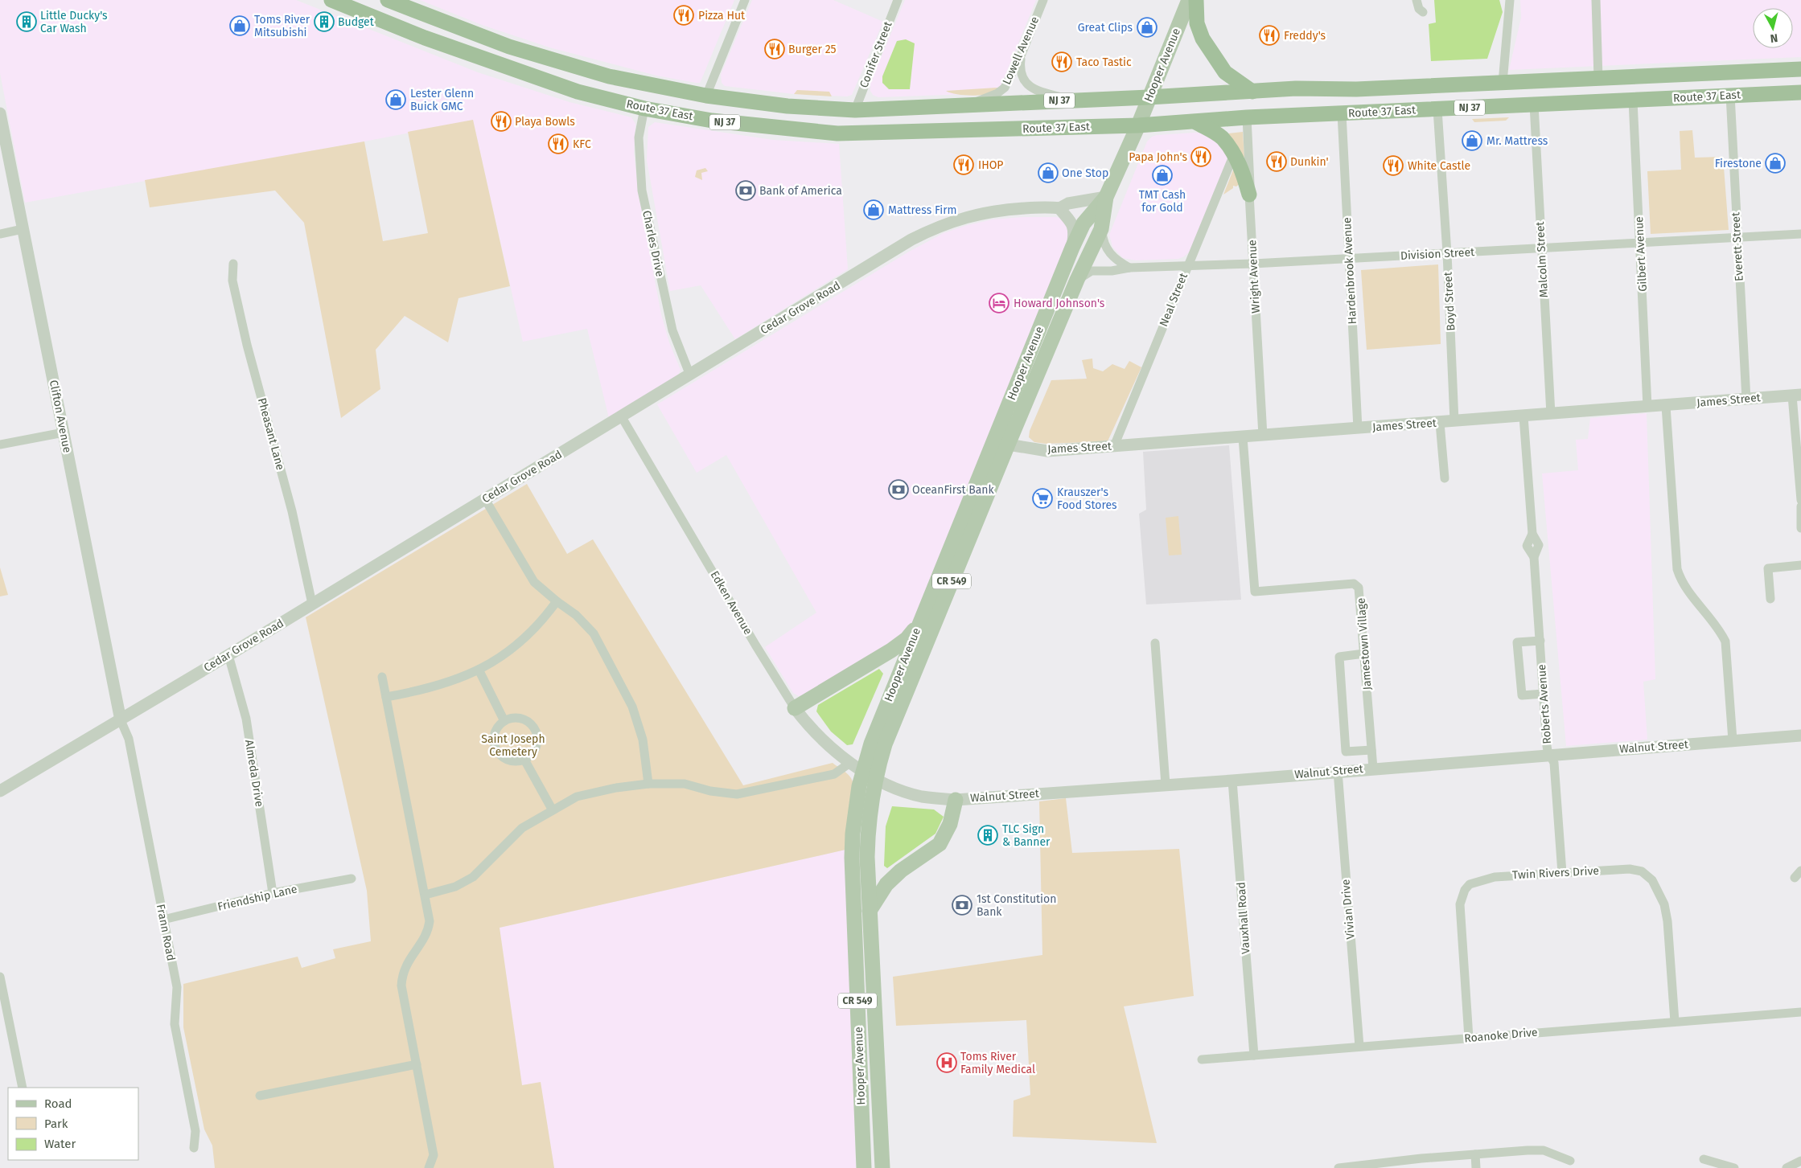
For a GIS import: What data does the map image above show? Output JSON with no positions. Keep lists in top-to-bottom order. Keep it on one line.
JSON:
{"streets":{"highway":["Route 37 East","NJ 37"],"main road":["Hooper Avenue","CR 549"],"street":["Lowell Avenue","Conifer Street","Charles Drive","Everett Street","Division Street","Gilbert Avenue","Malcolm Street","Hardenbrook Avenue","Wright Avenue","Neal Street","Boyd Street","Cedar Grove Road","James Street","Clifton Avenue","Pheasant Lane","Edken Avenue","Jamestown Village","Roberts Avenue","Walnut Street","Almeda Drive","Twin Rivers Drive","Friendship Lane","Vivian Drive","Vauxhall Road","Frann Road","Roanoke Drive"]},"crossings":[["Lowell Avenue","Route 37 East"],["Conifer Street","Route 37 East"],["Hooper Avenue","Route 37 East"],["Hooper Avenue","Division Street"],["Hooper Avenue","Neal Street"],["Hooper Avenue","Cedar Grove Road"],["Hooper Avenue","James Street"],["Hooper Avenue","Edken Avenue"],["Hooper Avenue","Walnut Street"],["Route 37 East","Charles Drive"],["Route 37 East","Everett Street"],["Route 37 East","Division Street"],["Route 37 East","Gilbert Avenue"],["Route 37 East","Malcolm Street"],["Route 37 East","Hardenbrook Avenue"],["Route 37 East","Wright Avenue"],["Route 37 East","Neal Street"],["Route 37 East","Boyd Street"],["Route 37 East","Cedar Grove Road"],["Charles Drive","Cedar Grove Road"],["Everett Street","Division Street"],["Everett Street","James Street"],["Division Street","Gilbert Avenue"],["Division Street","Malcolm Street"],["Division Street","Hardenbrook Avenue"],["Division Street","Wright Avenue"],["Division Street","Neal Street"],["Division Street","Boyd Street"],["Division Street","Cedar Grove Road"],["Gilbert Avenue","James Street"],["Malcolm Street","James Street"],["Hardenbrook Avenue","James Street"],["Wright Avenue","James Street"],["Neal Street","Cedar Grove Road"],["Neal Street","James Street"],["Boyd Street","James Street"],["Cedar Grove Road","Clifton Avenue"],["Cedar Grove Road","Pheasant Lane"],["Cedar Grove Road","Edken Avenue"],["Cedar Grove Road","Almeda Drive"],["Cedar Grove Road","Frann Road"],["James Street","Jamestown Village"],["James Street","Roberts Avenue"],["Clifton Avenue","Frann Road"],["Edken Avenue","Walnut Street"],["Jamestown Village","Walnut Street"],["Roberts Avenue","Walnut Street"],["Roberts Avenue","Twin Rivers Drive"],["Walnut Street","Vivian Drive"],["Walnut Street","Vauxhall Road"],["Almeda Drive","Friendship Lane"],["Twin Rivers Drive","Roanoke Drive"],["Friendship Lane","Frann Road"],["Vivian Drive","Roanoke Drive"],["Vauxhall Road","Roanoke Drive"]],"parks":["Saint Joseph Cemetery"],"places":{"restaurant":["Pizza Hut","Freddy's","Burger 25","Taco Tastic","Playa Bowls","KFC","Papa John's","Dunkin'","IHOP","White Castle"],"building":["Little Ducky's Car Wash","Budget","TLC Sign & Banner"],"shop":["Toms River Mitsubishi","Great Clips","Lester Glenn Buick GMC","Mr. Mattress","Firestone","One Stop","TMT Cash for Gold","Mattress Firm"],"bank":["Bank of America","OceanFirst Bank","1st Constitution Bank"],"hotel":["Howard Johnson's"],"supermarket":["Krauszer's Food Stores"],"hospital":["Toms River Family Medical"]},"legend":["Road","Park","Water"],"north":"bottom"}
